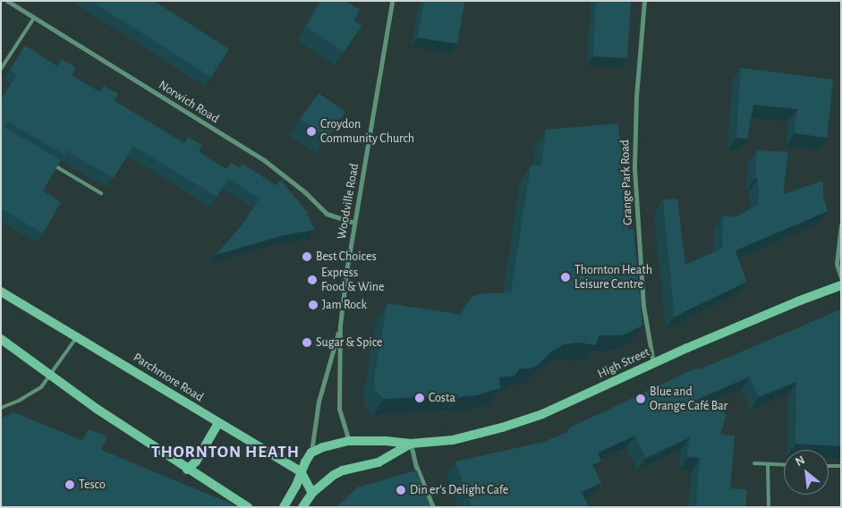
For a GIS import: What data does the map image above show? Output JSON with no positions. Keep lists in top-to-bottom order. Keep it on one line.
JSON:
{"streets":{"main road":["High Street","Parchmore Road"],"street":["Norwich Road","Grange Park Road","Woodville Road"]},"crossings":[["Norwich Road","Woodville Road"],["Grange Park Road","High Street"],["Woodville Road","High Street"]],"districts":["THORNTON HEATH"],"places":["Croydon Community Church","Best Choices","Thornton Heath Leisure Centre","Express Food & Wine","Jam Rock","Sugar & Spice","Costa","Blue and Orange Café Bar","Tesco","Din er's Delight Cafe"],"north":"top left"}
